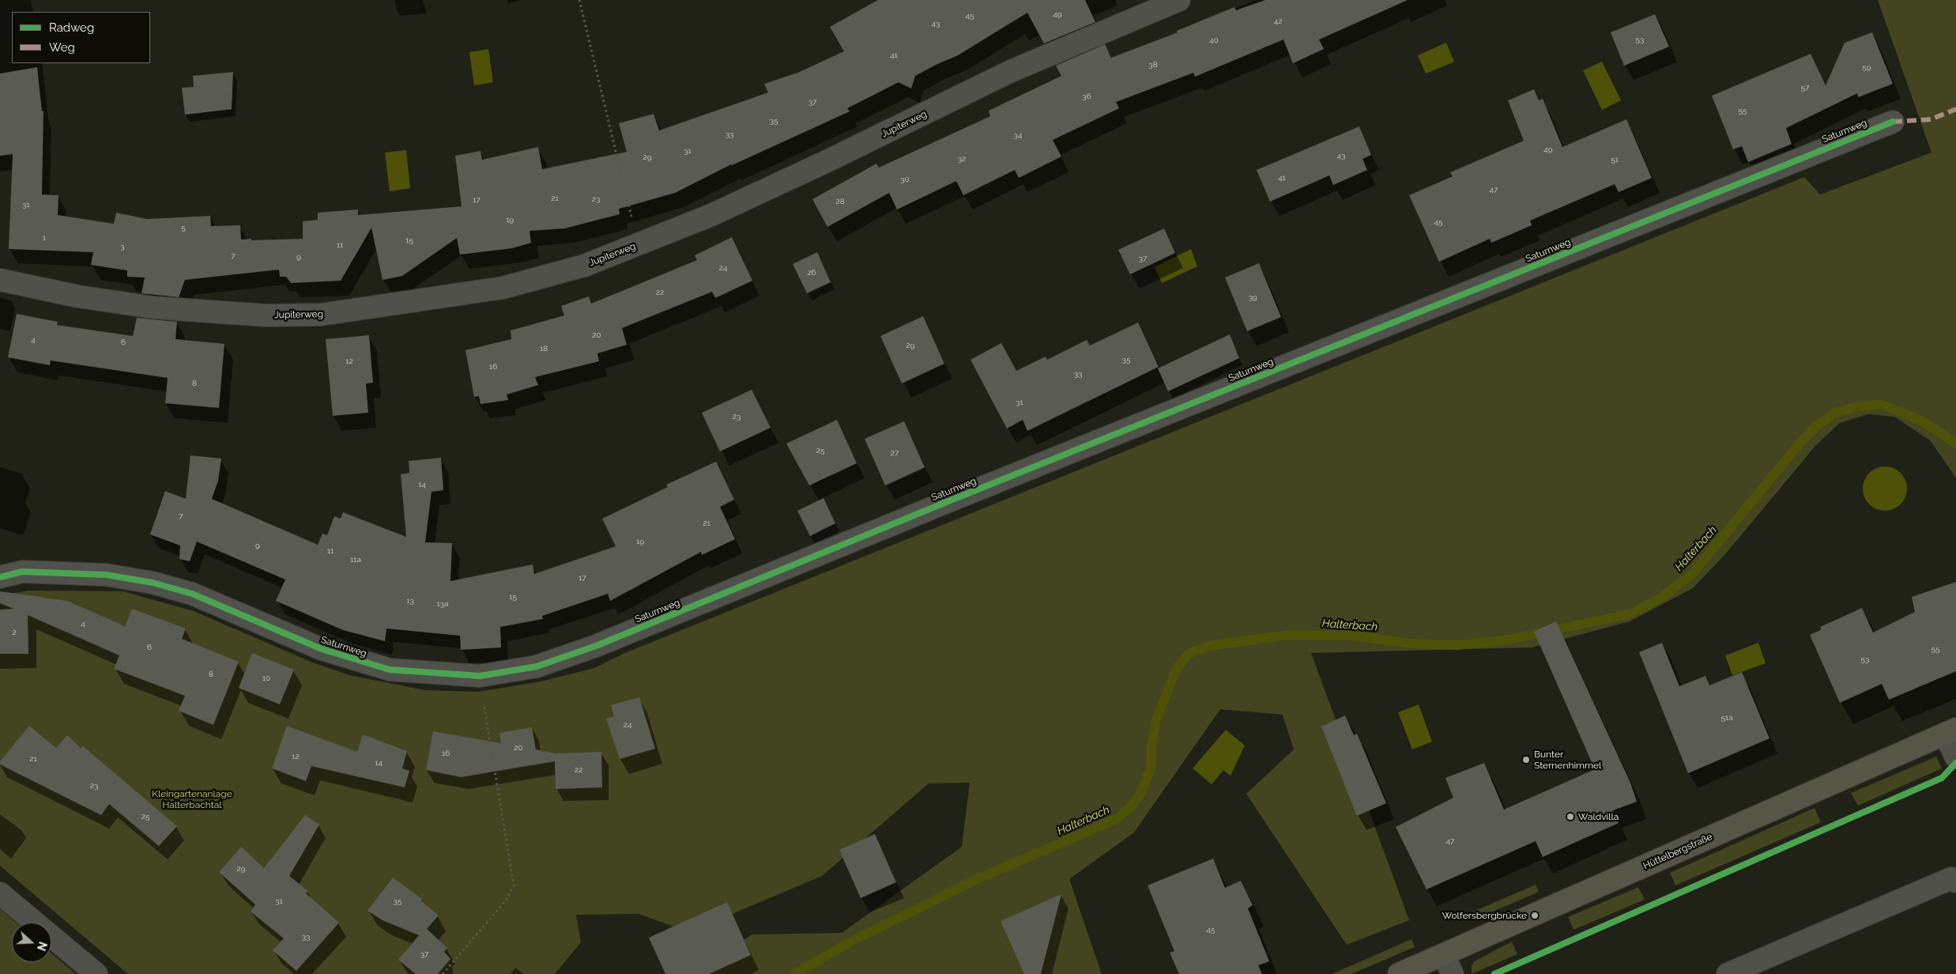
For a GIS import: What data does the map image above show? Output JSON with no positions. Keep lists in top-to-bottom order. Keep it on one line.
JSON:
{"streets":{"main road":["Hüttelbergstraße"],"street":["Jupiterweg","Saturnweg"]},"water":["Halterbach"],"parks":["Kleingartenanlage Halterbachtal"],"places":["Bunter Sternenhimmel","Waldvilla","Wolfersbergbrücke"],"house_numbers":["49","45","42","43","53","40","41","38","59","57","36","37","55","35","33","34","49","31","43","29","32","51","41","30","47","21","23","17","28","31","19","45","5","1","15","11","3","7","9","37","24","26","22","39","20","4","6","29","18","35","12","16","33","8","31","23","25","27","14","7","21","19","9","11","11a","17","15","13","13a","4","2","6","55","53","8","10","51a","24","20","16","12","21","14","22","23","25","47","29","31","35","45","33","37"],"legend":["Radweg","Weg"],"north":"right"}
